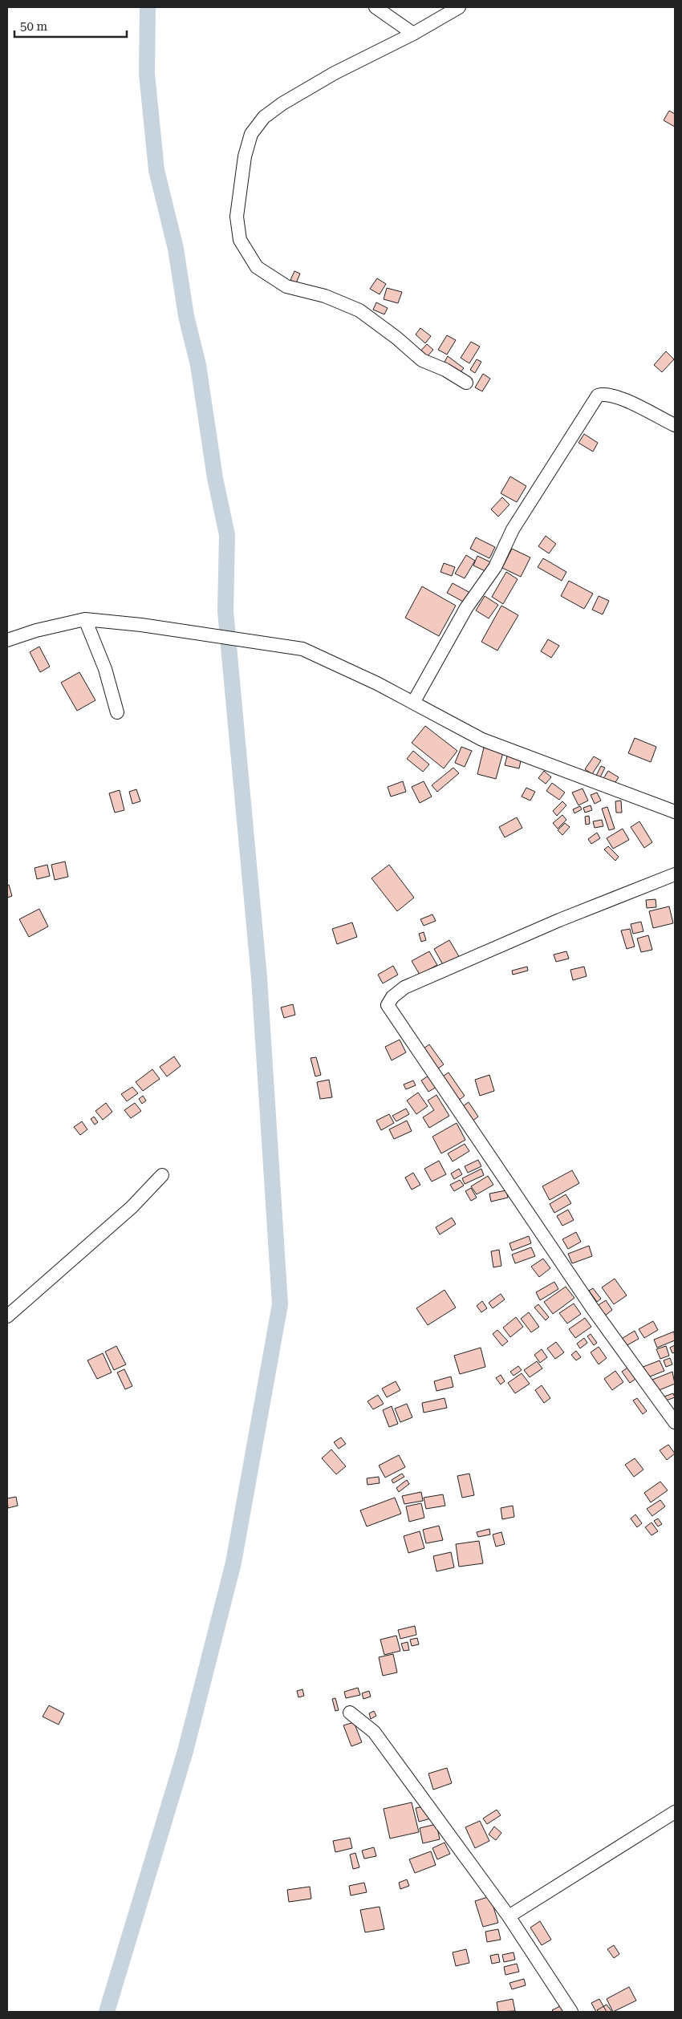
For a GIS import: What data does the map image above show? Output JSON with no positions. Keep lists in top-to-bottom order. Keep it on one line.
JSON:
{"scale_bar":"50 m"}
